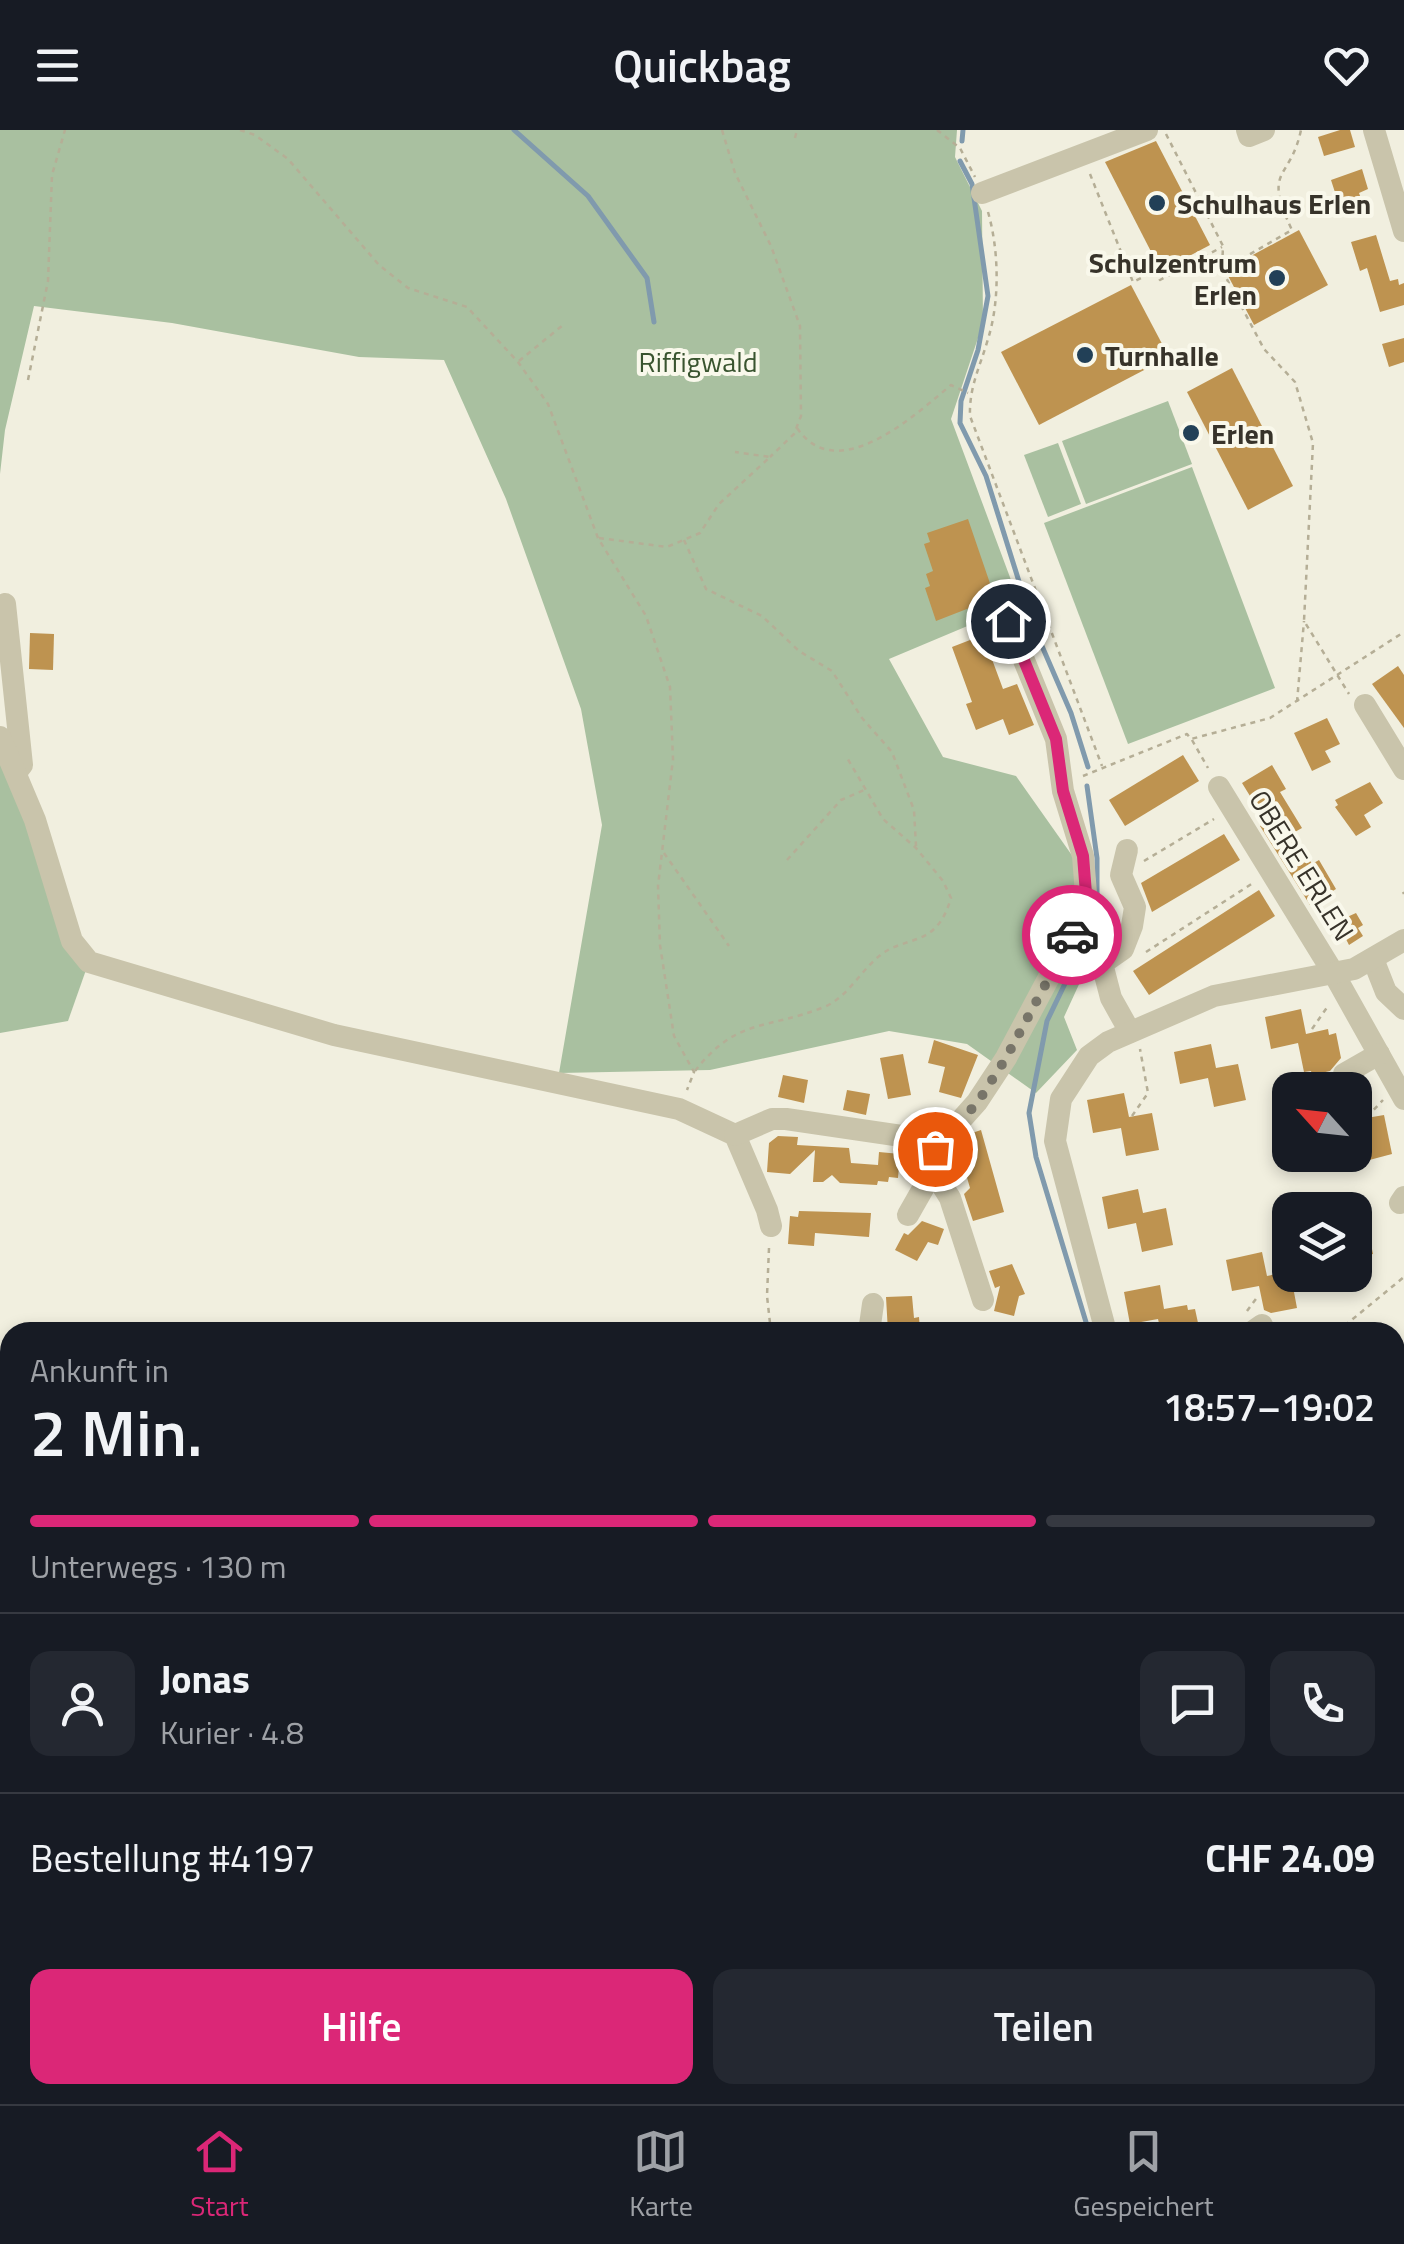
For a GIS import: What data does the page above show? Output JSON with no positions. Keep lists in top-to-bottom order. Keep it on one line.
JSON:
{"streets":{"street":["OBERE ERLEN"]},"parks":["Riffigwald"],"places":["Schulhaus Erlen","Schulzentrum Erlen","Turnhalle","Erlen"],"north":"top left","page":{"header":"Quickbag","heading":["2 Min.","Ankunft in","18:57–19:02"],"panel":["Jonas","Kurier · 4.8","Bestellung #4197","CHF 24.09"],"bar":"Unterwegs · 130 m","buttons":["Hilfe","Teilen"],"tabs":["Start","Karte","Gespeichert"]}}
